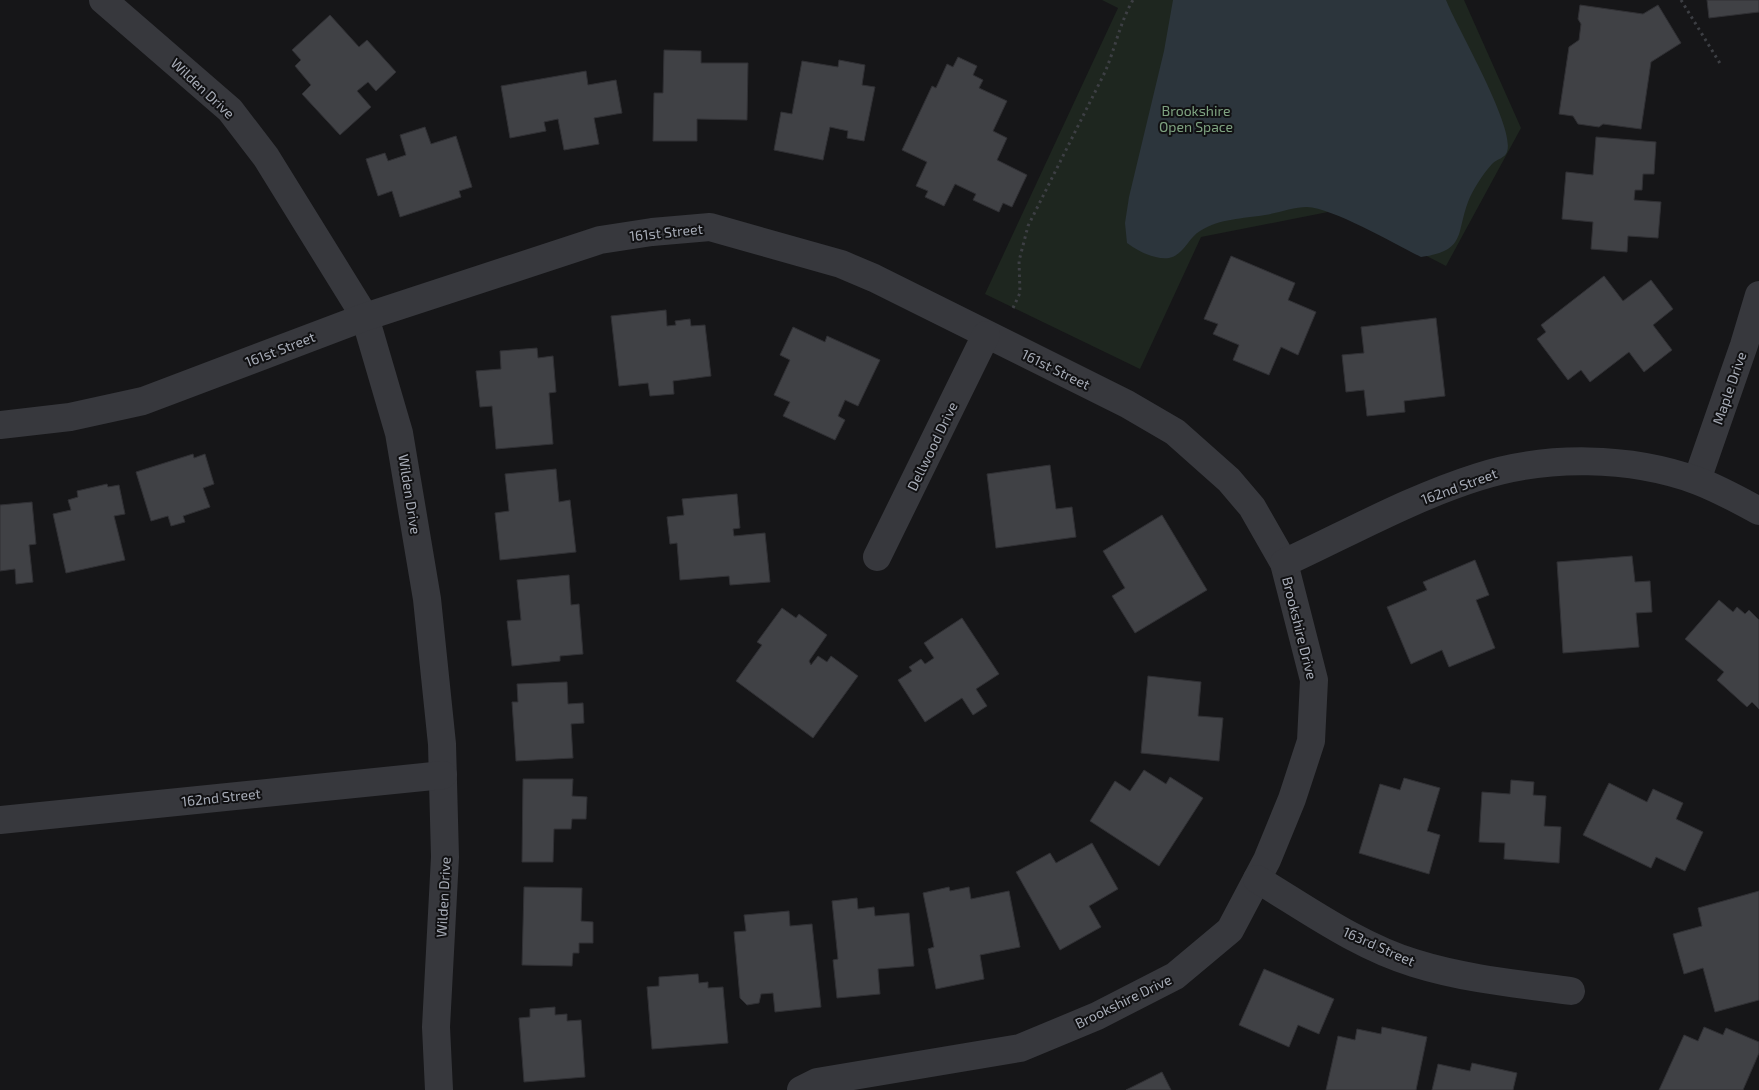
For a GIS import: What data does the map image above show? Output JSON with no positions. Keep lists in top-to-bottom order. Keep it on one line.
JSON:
{"streets":{"street":["Wilden Drive","161st Street","Maple Drive","Dellwood Drive","162nd Street","Brookshire Drive","163rd Street"]},"crossings":[["Wilden Drive","161st Street"],["Wilden Drive","162nd Street"],["161st Street","Dellwood Drive"],["161st Street","162nd Street"],["161st Street","Brookshire Drive"],["Maple Drive","162nd Street"],["162nd Street","Brookshire Drive"],["Brookshire Drive","163rd Street"]],"parks":["Brookshire Open Space"]}
